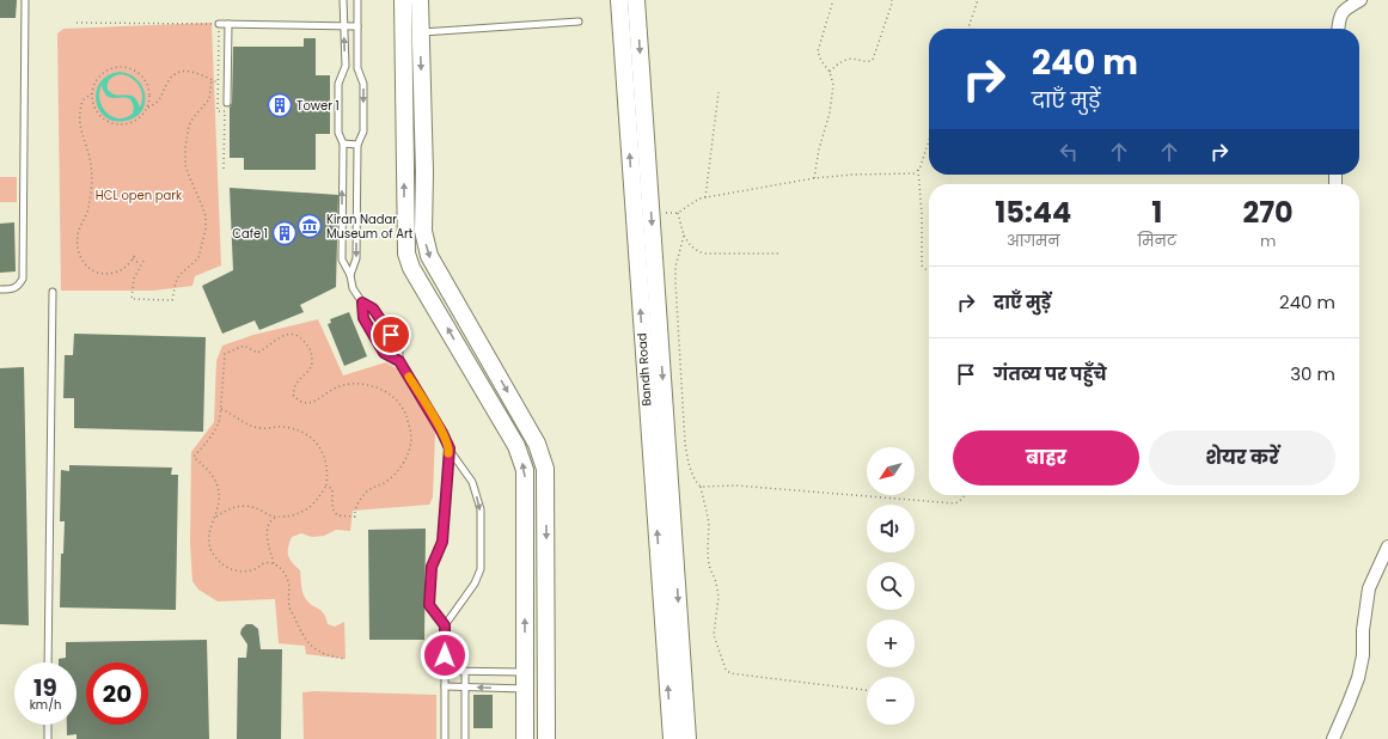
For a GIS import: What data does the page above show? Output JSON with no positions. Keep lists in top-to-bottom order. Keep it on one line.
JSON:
{"streets":{"street":["Bandh Road"]},"parks":["HCL open park"],"places":{"building":["Tower 1","Cafe 1"],"museum":["Kiran Nadar Museum of Art"]},"north":"bottom left","page":{"turn":["240 m","दाएँ मुड़ें"],"eta":["15:44","आगमन","1","मिनट","270","m"],"list":[{"name":"दाएँ मुड़ें","value":"240 m"},{"name":"गंतव्य पर पहुँचे","value":"30 m"}],"buttons":["बाहर","शेयर करें"],"map_buttons":["+","−"],"speed":"19 km/h","limit":"20"}}
